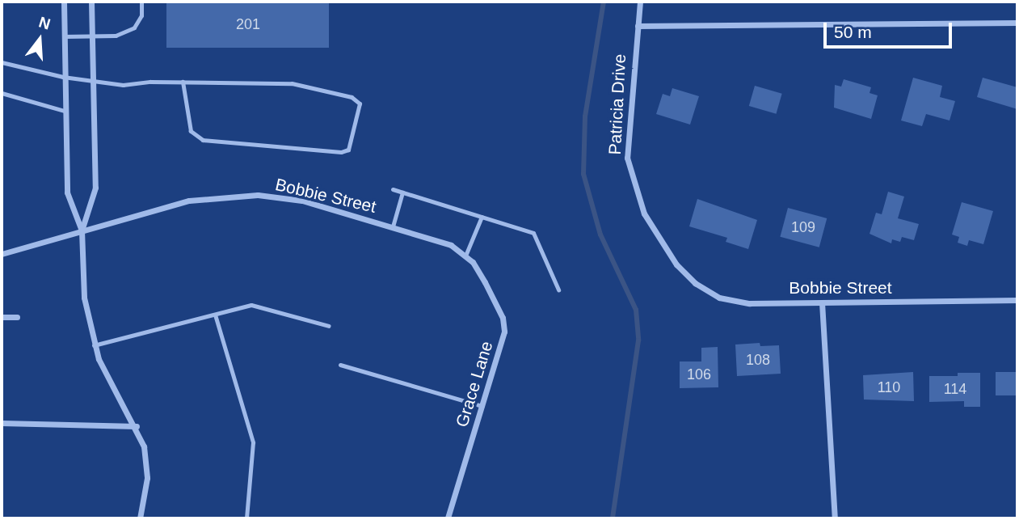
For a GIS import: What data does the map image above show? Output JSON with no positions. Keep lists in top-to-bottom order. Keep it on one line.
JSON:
{"streets":{"street":["Patricia Drive","Bobbie Street","Grace Lane"]},"crossings":[["Patricia Drive","Bobbie Street"],["Bobbie Street","Grace Lane"]],"house_numbers":["201","109","108","106","110","114"],"scale_bar":"50 m","north":"top"}
